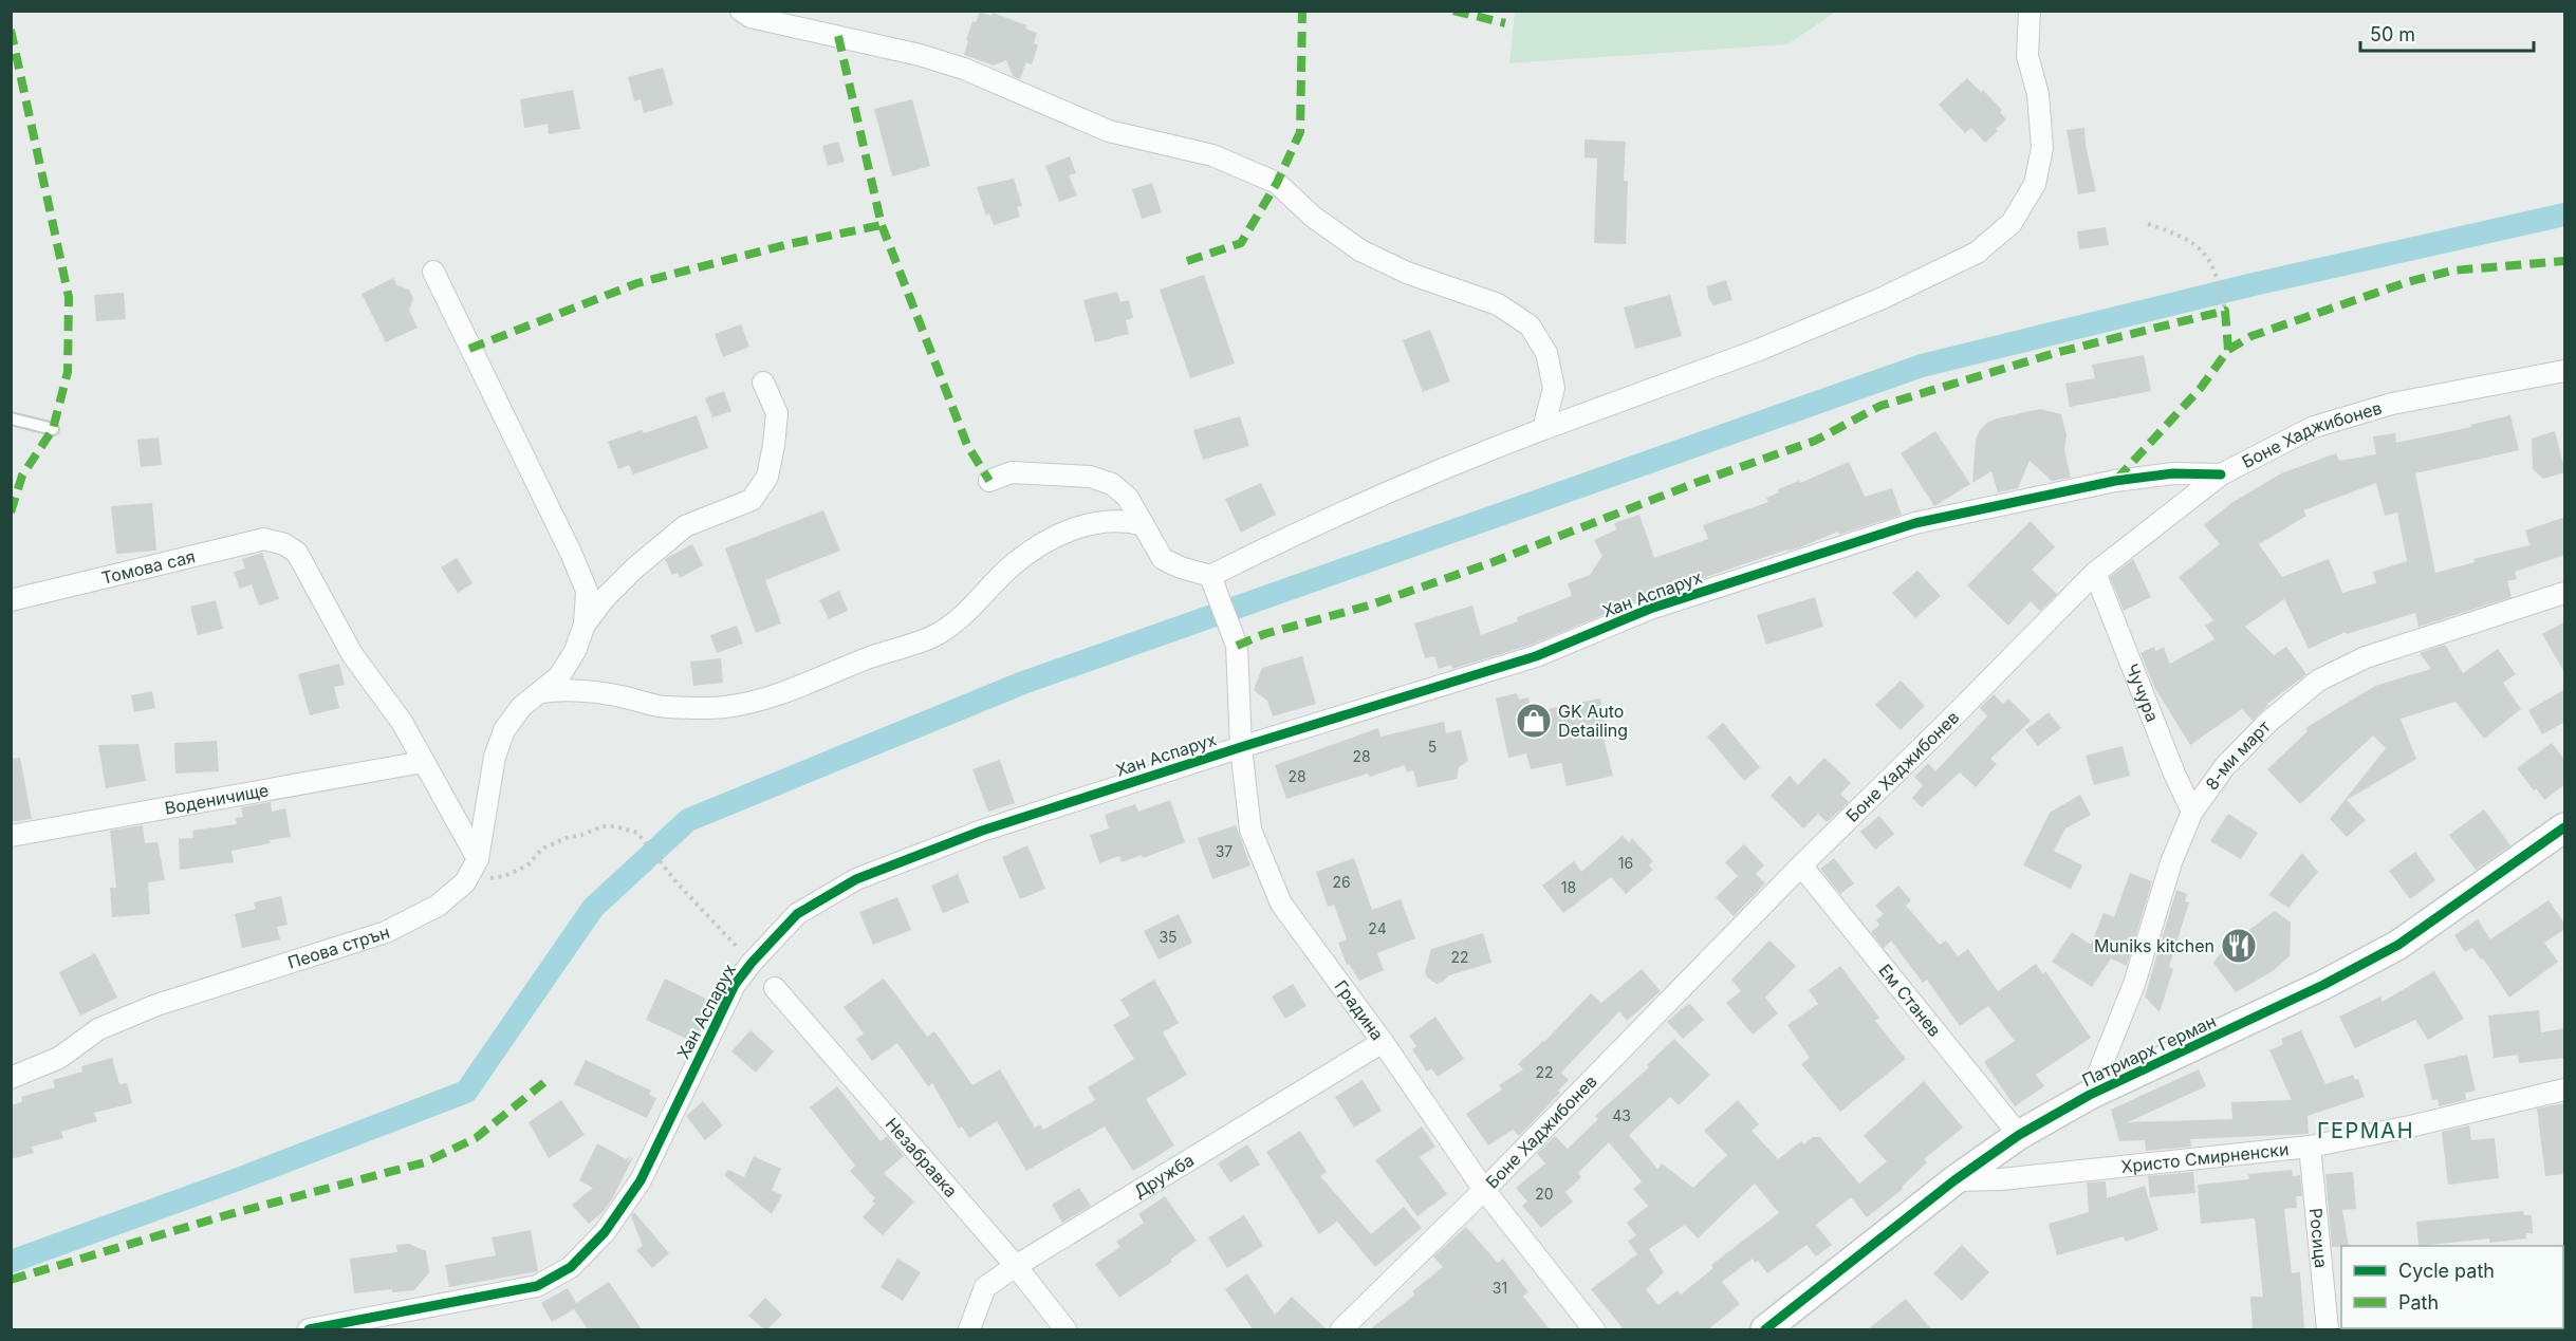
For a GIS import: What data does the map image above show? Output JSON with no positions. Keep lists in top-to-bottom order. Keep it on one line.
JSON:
{"streets":{"street":["Боне Хаджибонев","Томова сая","Хан Аспарух","Чучура","8-ми март","Воденичище","Пеова стрън","Ем Станев","Градина","Патриарх Герман","Незабравка","Христо Смирненски","Дружба","Росица"]},"crossings":[["Боне Хаджибонев","Хан Аспарух"],["Боне Хаджибонев","Чучура"],["Боне Хаджибонев","Ем Станев"],["Боне Хаджибонев","Градина"],["Томова сая","Воденичище"],["Хан Аспарух","Градина"],["Чучура","8-ми март"],["8-ми март","Патриарх Герман"],["Ем Станев","Патриарх Герман"],["Градина","Дружба"],["Патриарх Герман","Христо Смирненски"],["Незабравка","Дружба"],["Христо Смирненски","Росица"]],"districts":["ГЕРМАН"],"places":{"shop":["GK Auto Detailing"],"restaurant":["Muniks kitchen"]},"house_numbers":["5","28","28","37","16","26","18","24","35","22","22","43","20","31"],"legend":["Cycle path","Path"],"scale_bar":"50 m"}
